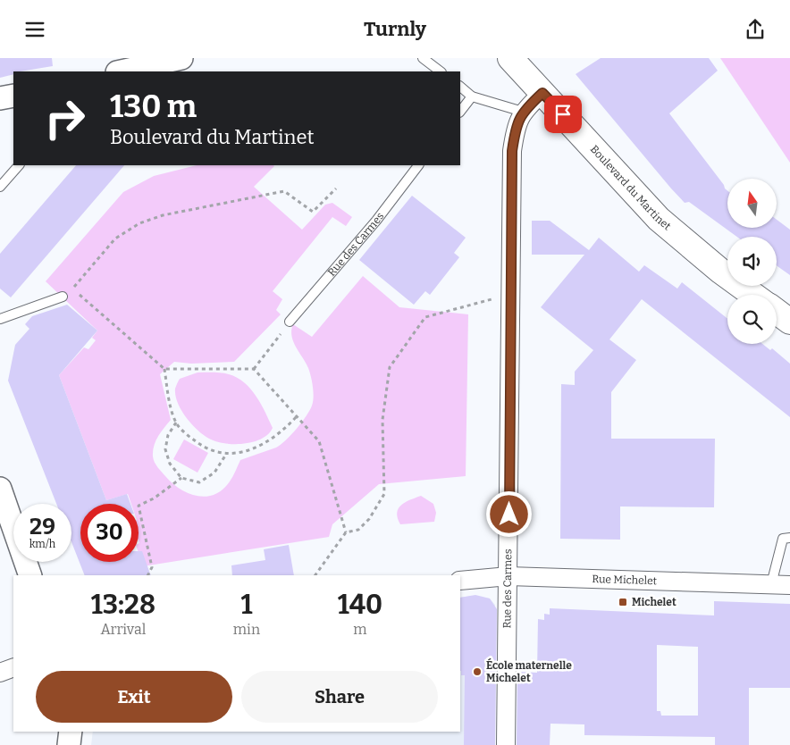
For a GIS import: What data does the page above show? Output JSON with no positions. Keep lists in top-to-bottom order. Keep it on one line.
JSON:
{"streets":{"main road":["Boulevard du Martinet"],"street":["Rue des Carmes","Rue Michelet"]},"crossings":[["Boulevard du Martinet","Rue des Carmes"],["Rue des Carmes","Rue Michelet"]],"places":{"transit":["Michelet"],"other":["École maternelle Michelet"]},"north":"top","page":{"header":"Turnly","turn":["130 m","Boulevard du Martinet"],"speed":"29 km/h","limit":"30","eta":["13:28","Arrival","1","min","140","m"],"buttons":["Exit","Share"]}}
